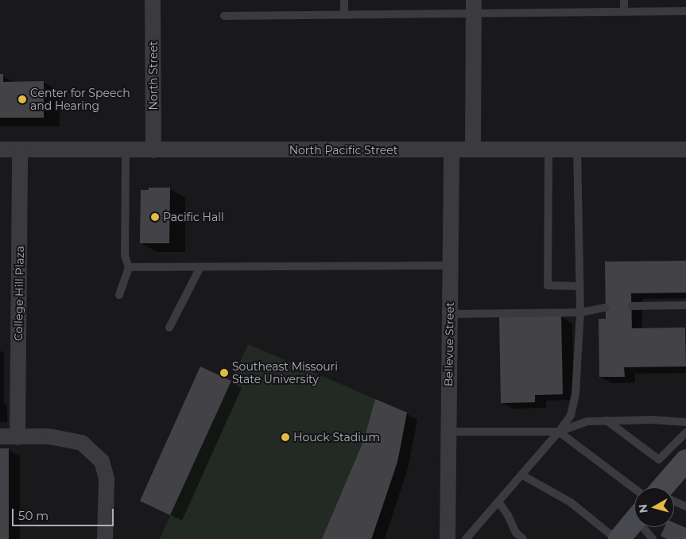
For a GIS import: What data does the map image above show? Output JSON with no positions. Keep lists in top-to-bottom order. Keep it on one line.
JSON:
{"streets":{"street":["North Street","North Pacific Street","College Hill Plaza","Bellevue Street"]},"crossings":[["North Street","North Pacific Street"],["North Pacific Street","College Hill Plaza"],["North Pacific Street","Bellevue Street"]],"places":["Center for Speech and Hearing","Pacific Hall","Southeast Missouri State University","Houck Stadium"],"scale_bar":"50 m","north":"left"}
